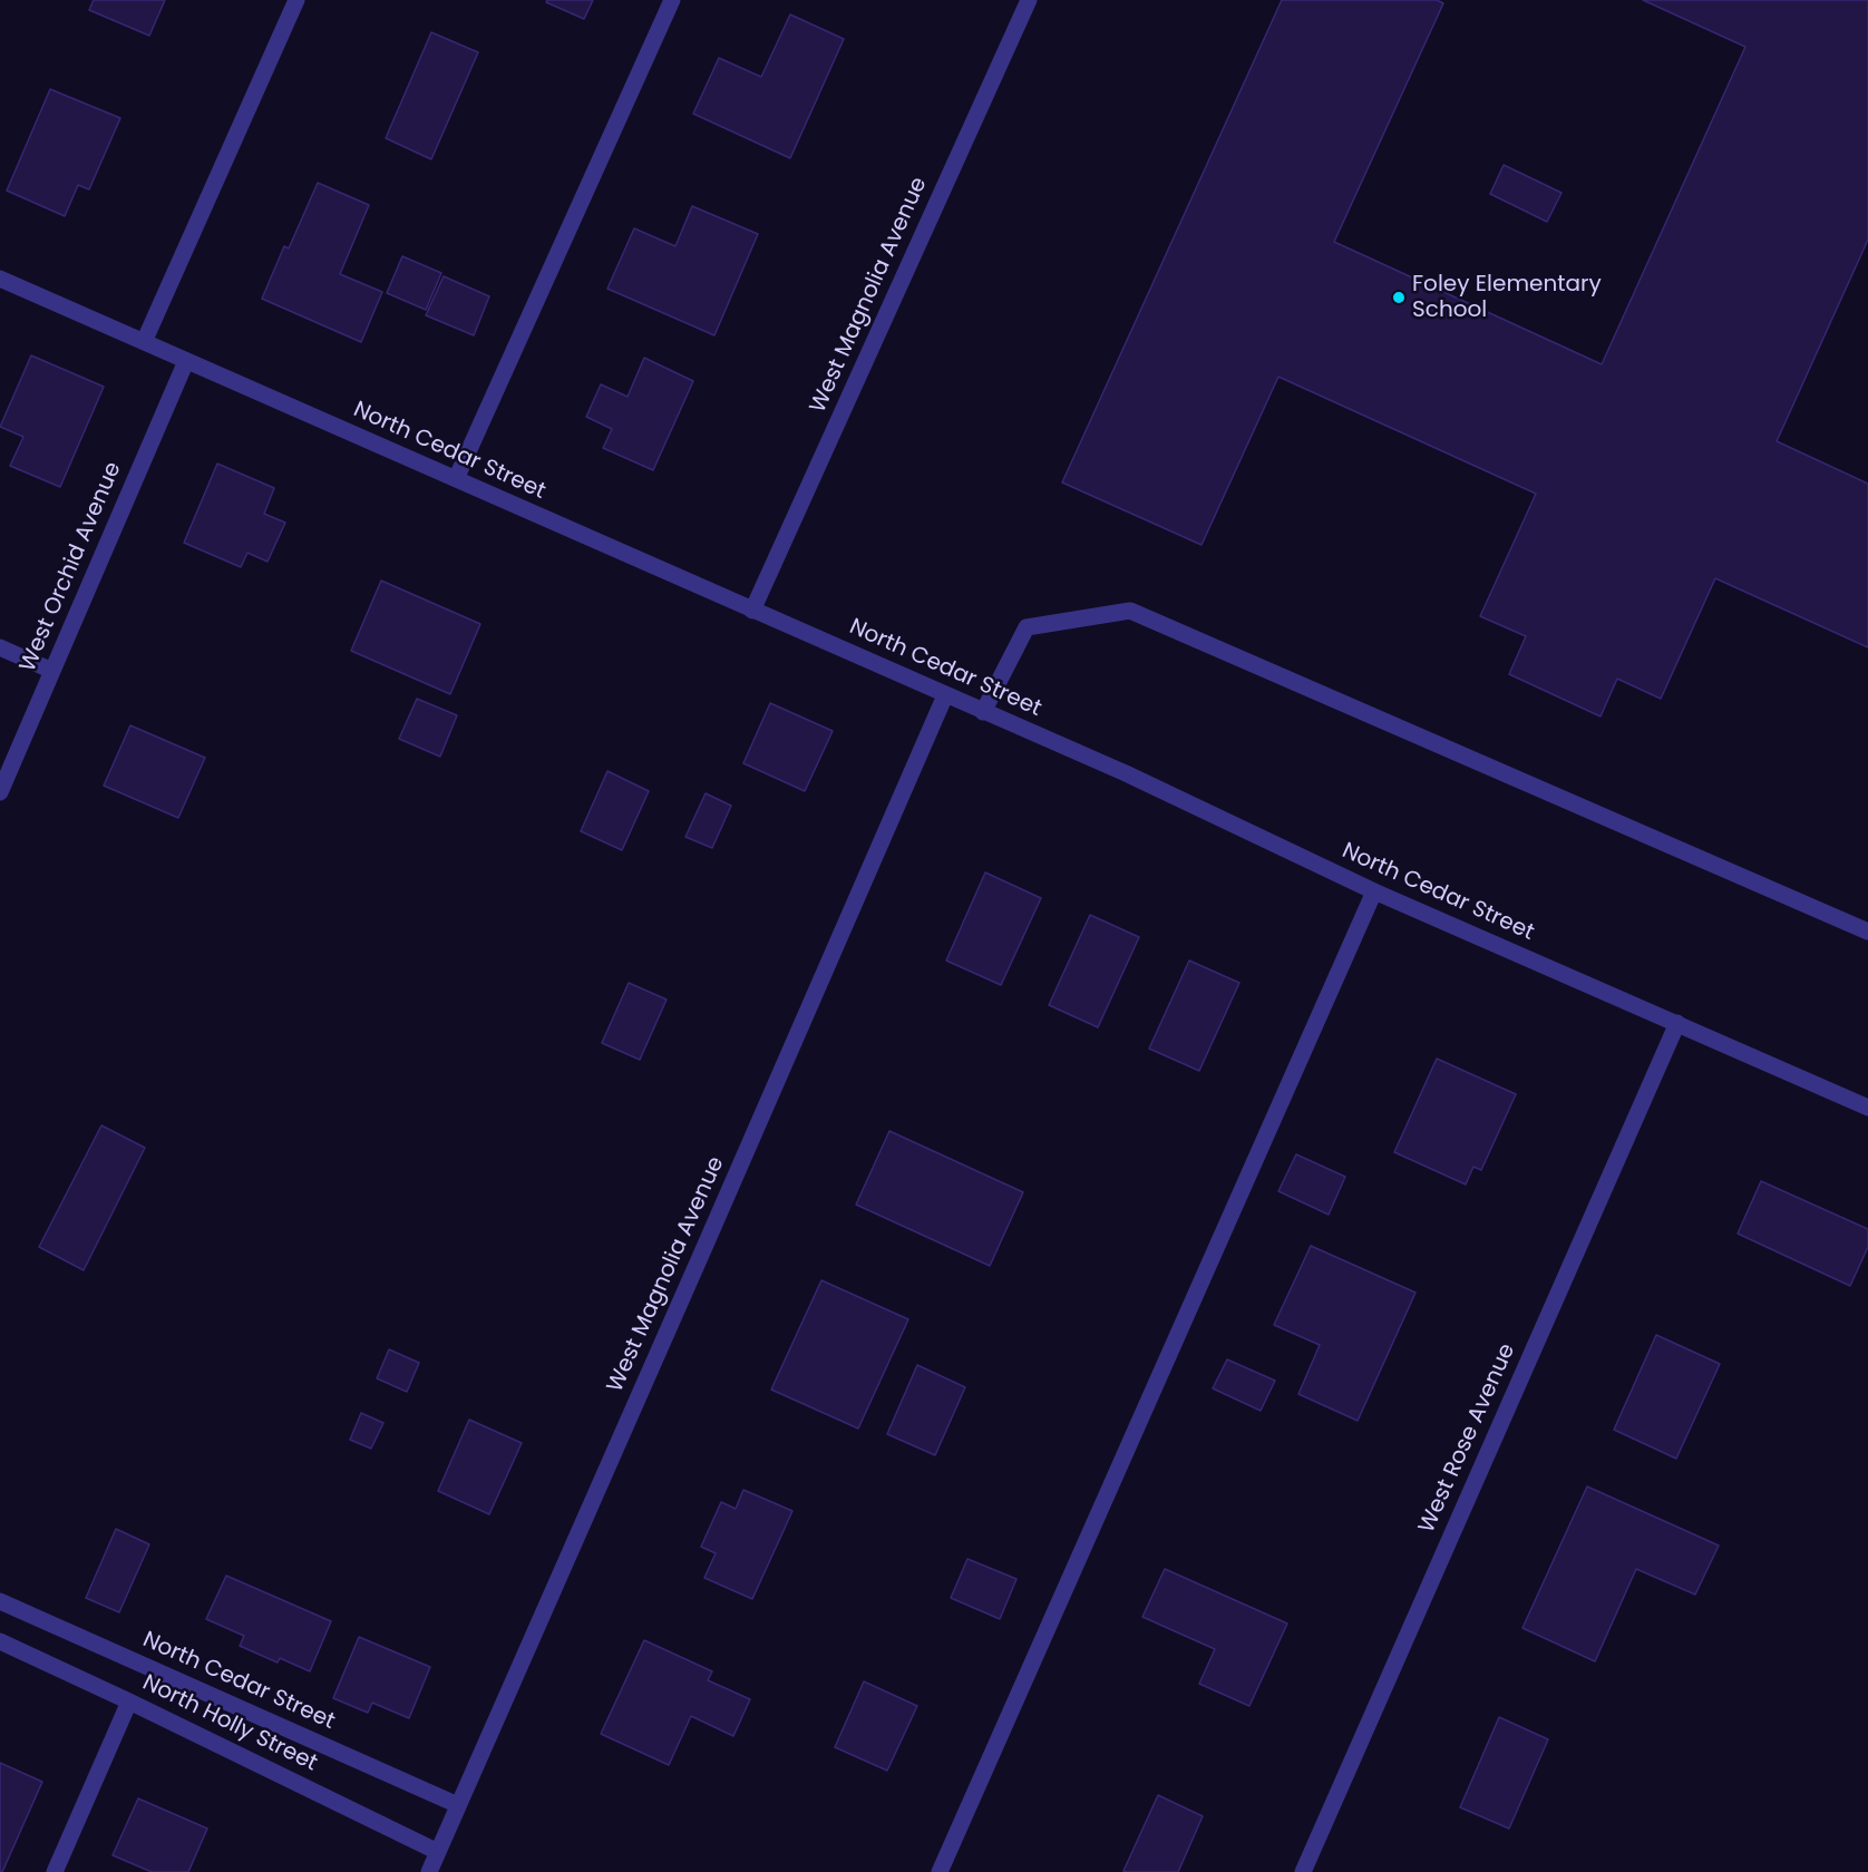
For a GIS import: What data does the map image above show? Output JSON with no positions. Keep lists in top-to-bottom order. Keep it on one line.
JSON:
{"streets":{"street":["West Magnolia Avenue","North Cedar Street","West Orchid Avenue","West Rose Avenue","North Holly Street"]},"crossings":[["West Magnolia Avenue","North Cedar Street"],["West Magnolia Avenue","North Holly Street"],["North Cedar Street","West Orchid Avenue"],["North Cedar Street","West Rose Avenue"]],"places":["Foley Elementary School"]}
